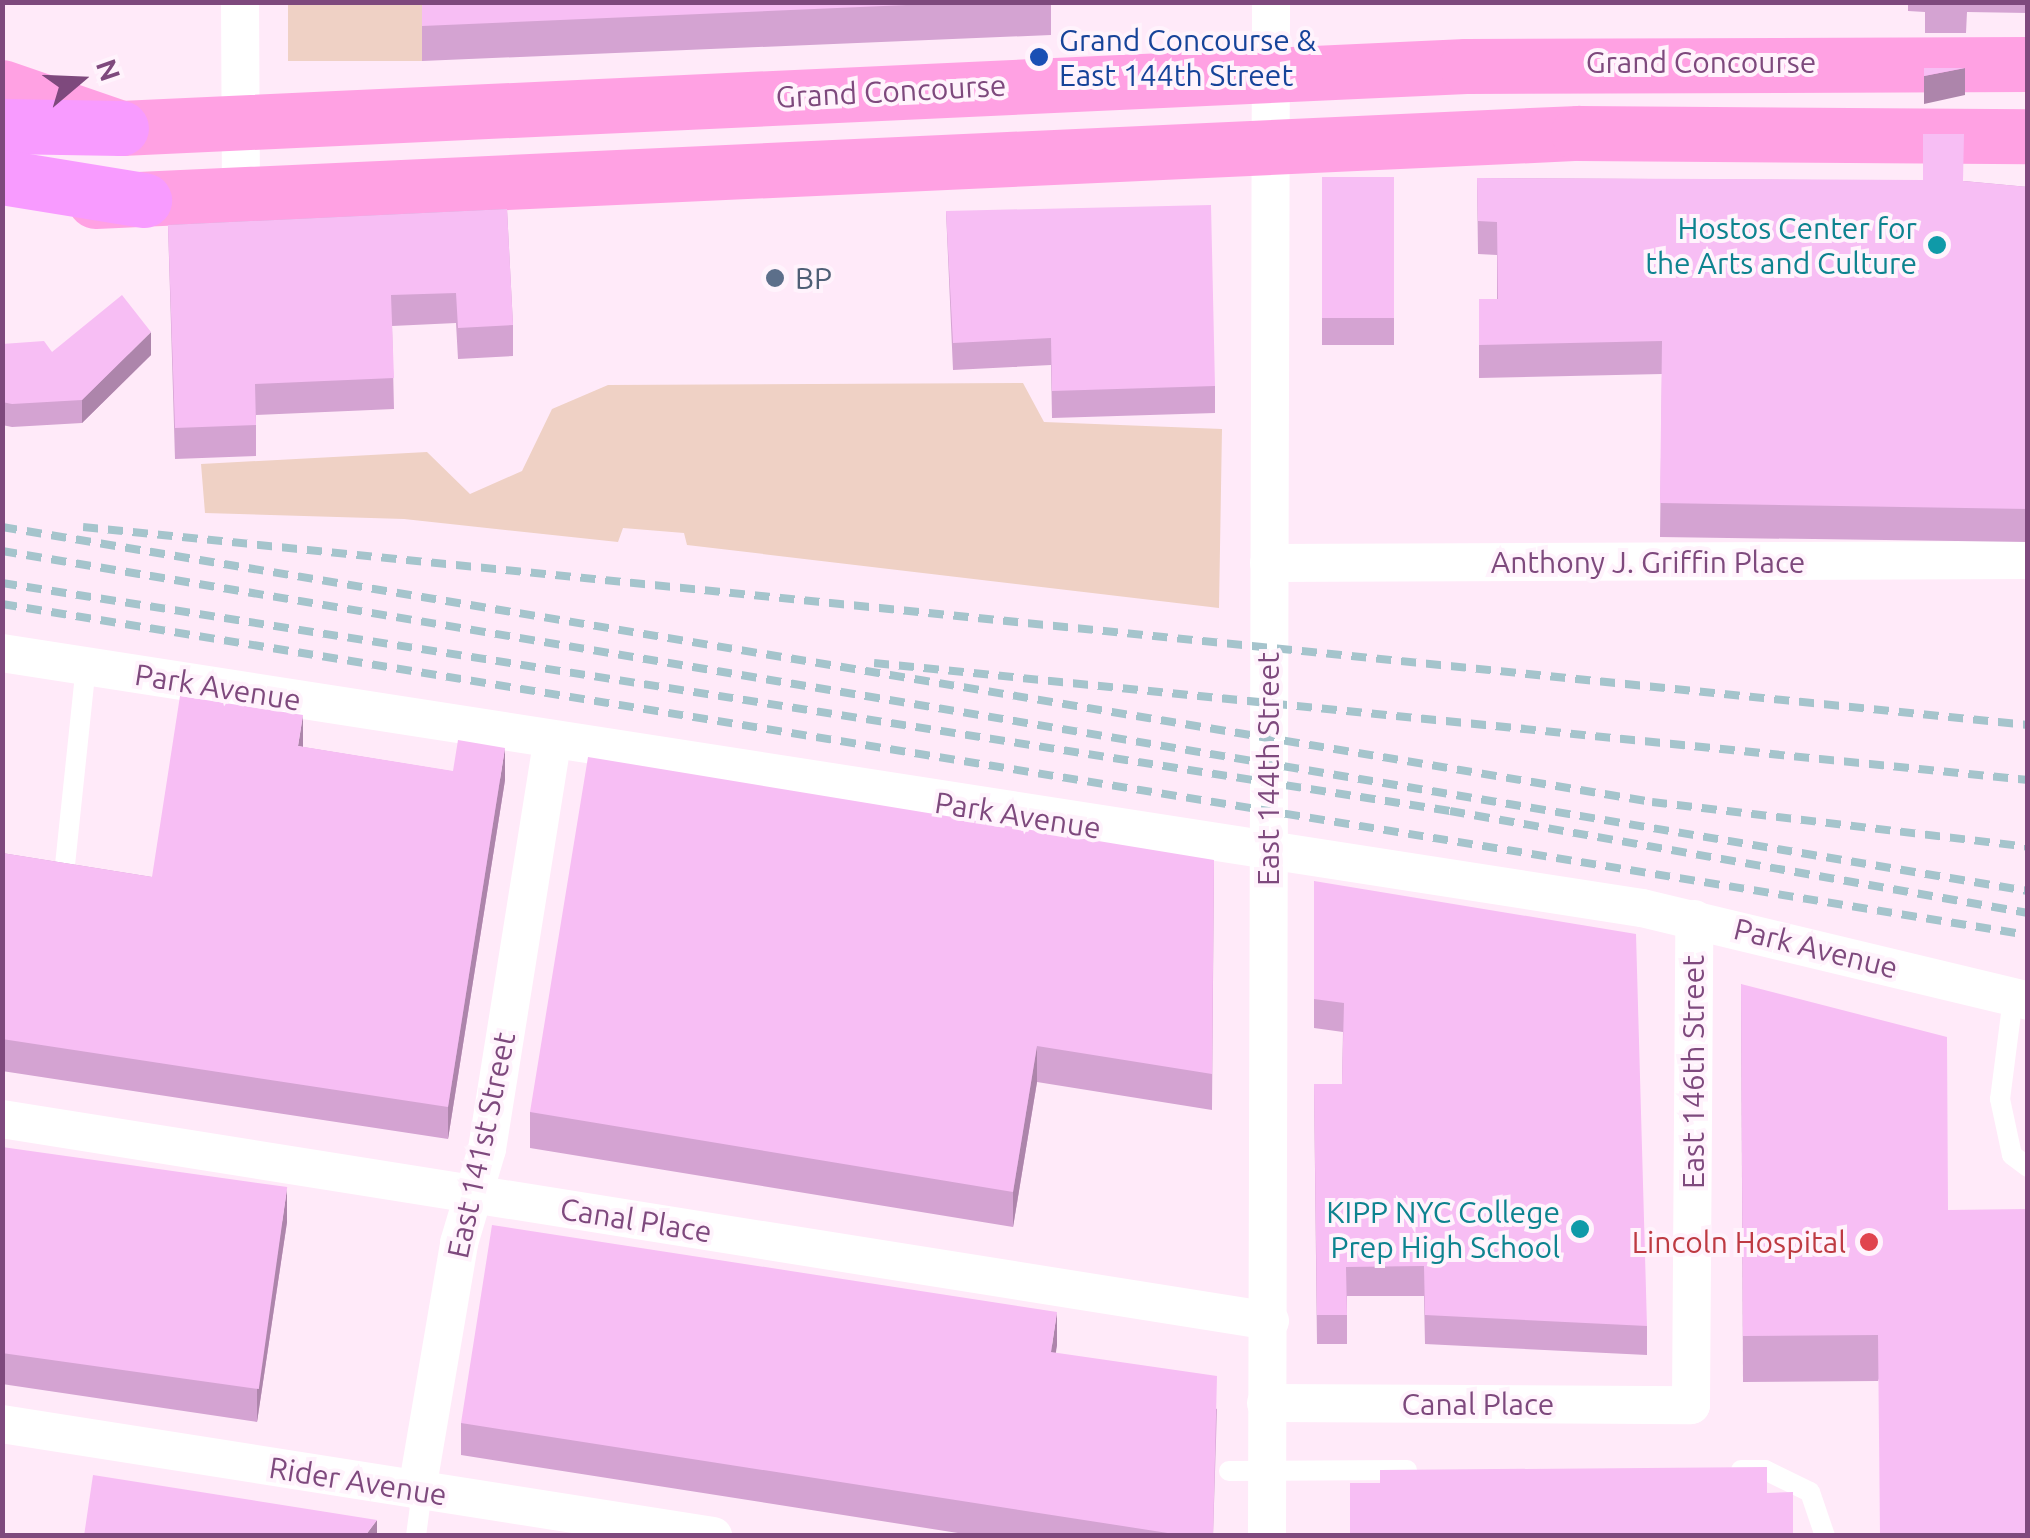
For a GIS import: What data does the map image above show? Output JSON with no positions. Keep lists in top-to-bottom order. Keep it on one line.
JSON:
{"streets":{"main road":["Grand Concourse"],"street":["Anthony J. Griffin Place","Park Avenue","East 144th Street","East 146th Street","East 141st Street","Canal Place","Rider Avenue"]},"crossings":[["Grand Concourse","East 144th Street"],["Anthony J. Griffin Place","East 144th Street"],["Park Avenue","East 144th Street"],["Park Avenue","East 146th Street"],["Park Avenue","East 141st Street"],["East 144th Street","Canal Place"],["East 146th Street","Canal Place"],["East 141st Street","Canal Place"],["East 141st Street","Rider Avenue"]],"places":["Grand Concourse & East 144th Street","Hostos Center for the Arts and Culture","BP","KIPP NYC College Prep High School","Lincoln Hospital"],"north":"right"}
